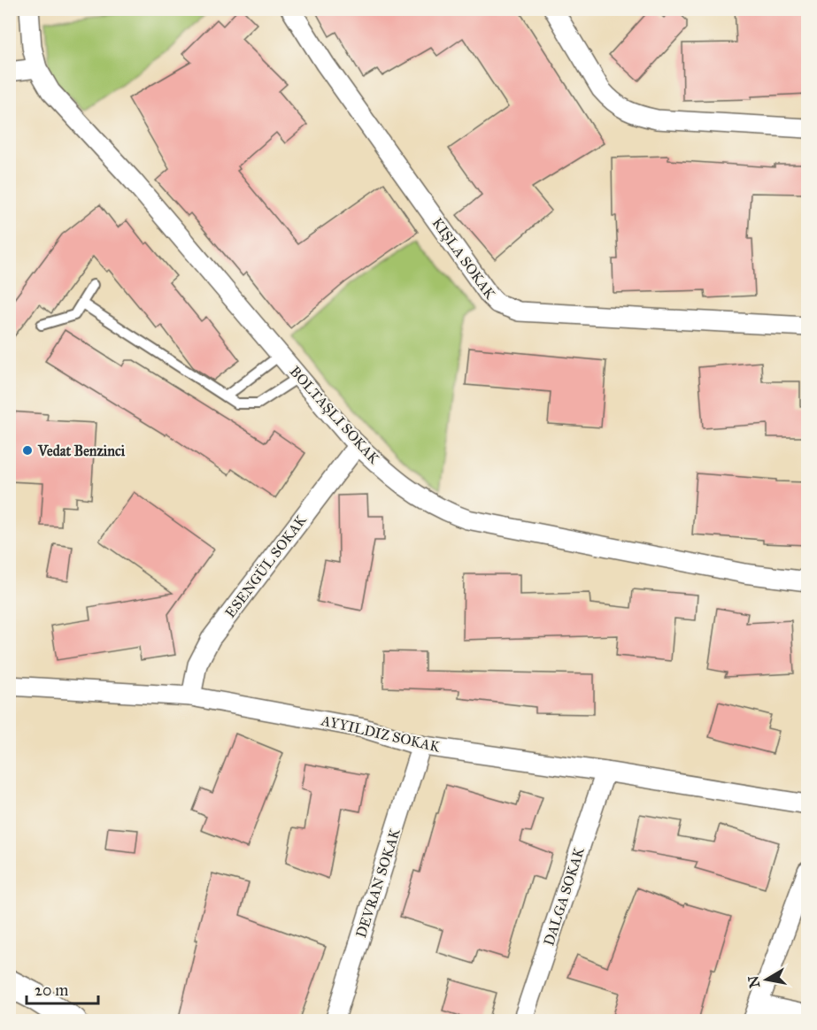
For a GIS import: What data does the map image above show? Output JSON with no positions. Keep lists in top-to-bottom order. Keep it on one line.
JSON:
{"streets":{"street":["ESENGÜL SOKAK","DEVRAN SOKAK","DALGA SOKAK"]},"places":["Vedat Benzinci"],"scale_bar":"20 m","north":"left"}
